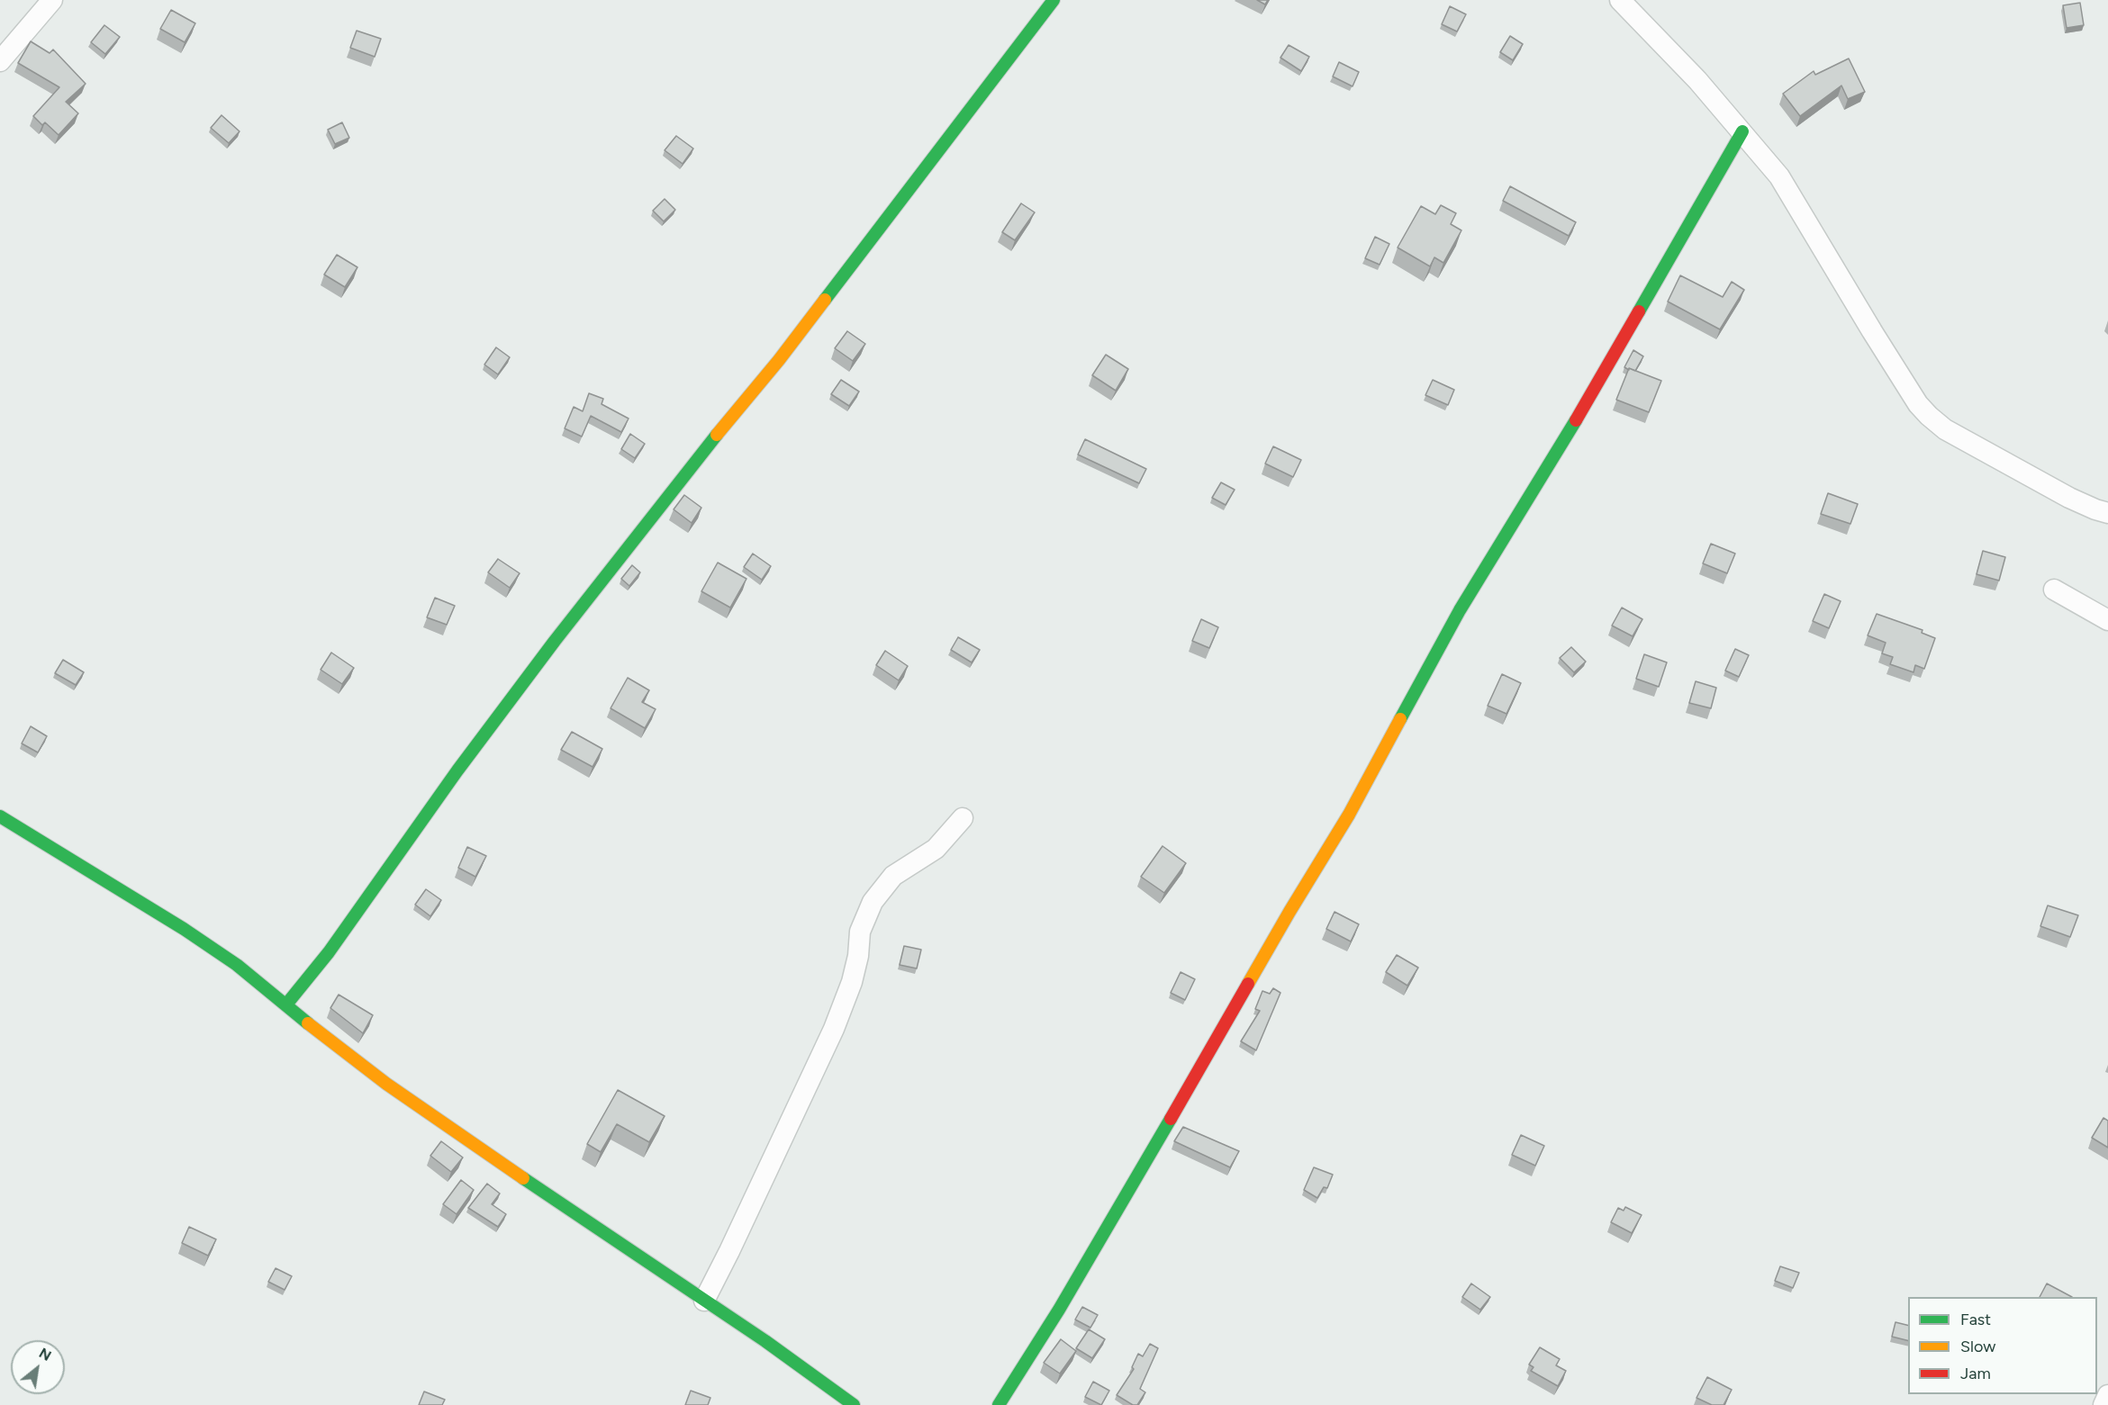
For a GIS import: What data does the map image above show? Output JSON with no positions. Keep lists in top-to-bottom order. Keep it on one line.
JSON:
{"legend":["Fast","Slow","Jam"],"north":"top right"}
